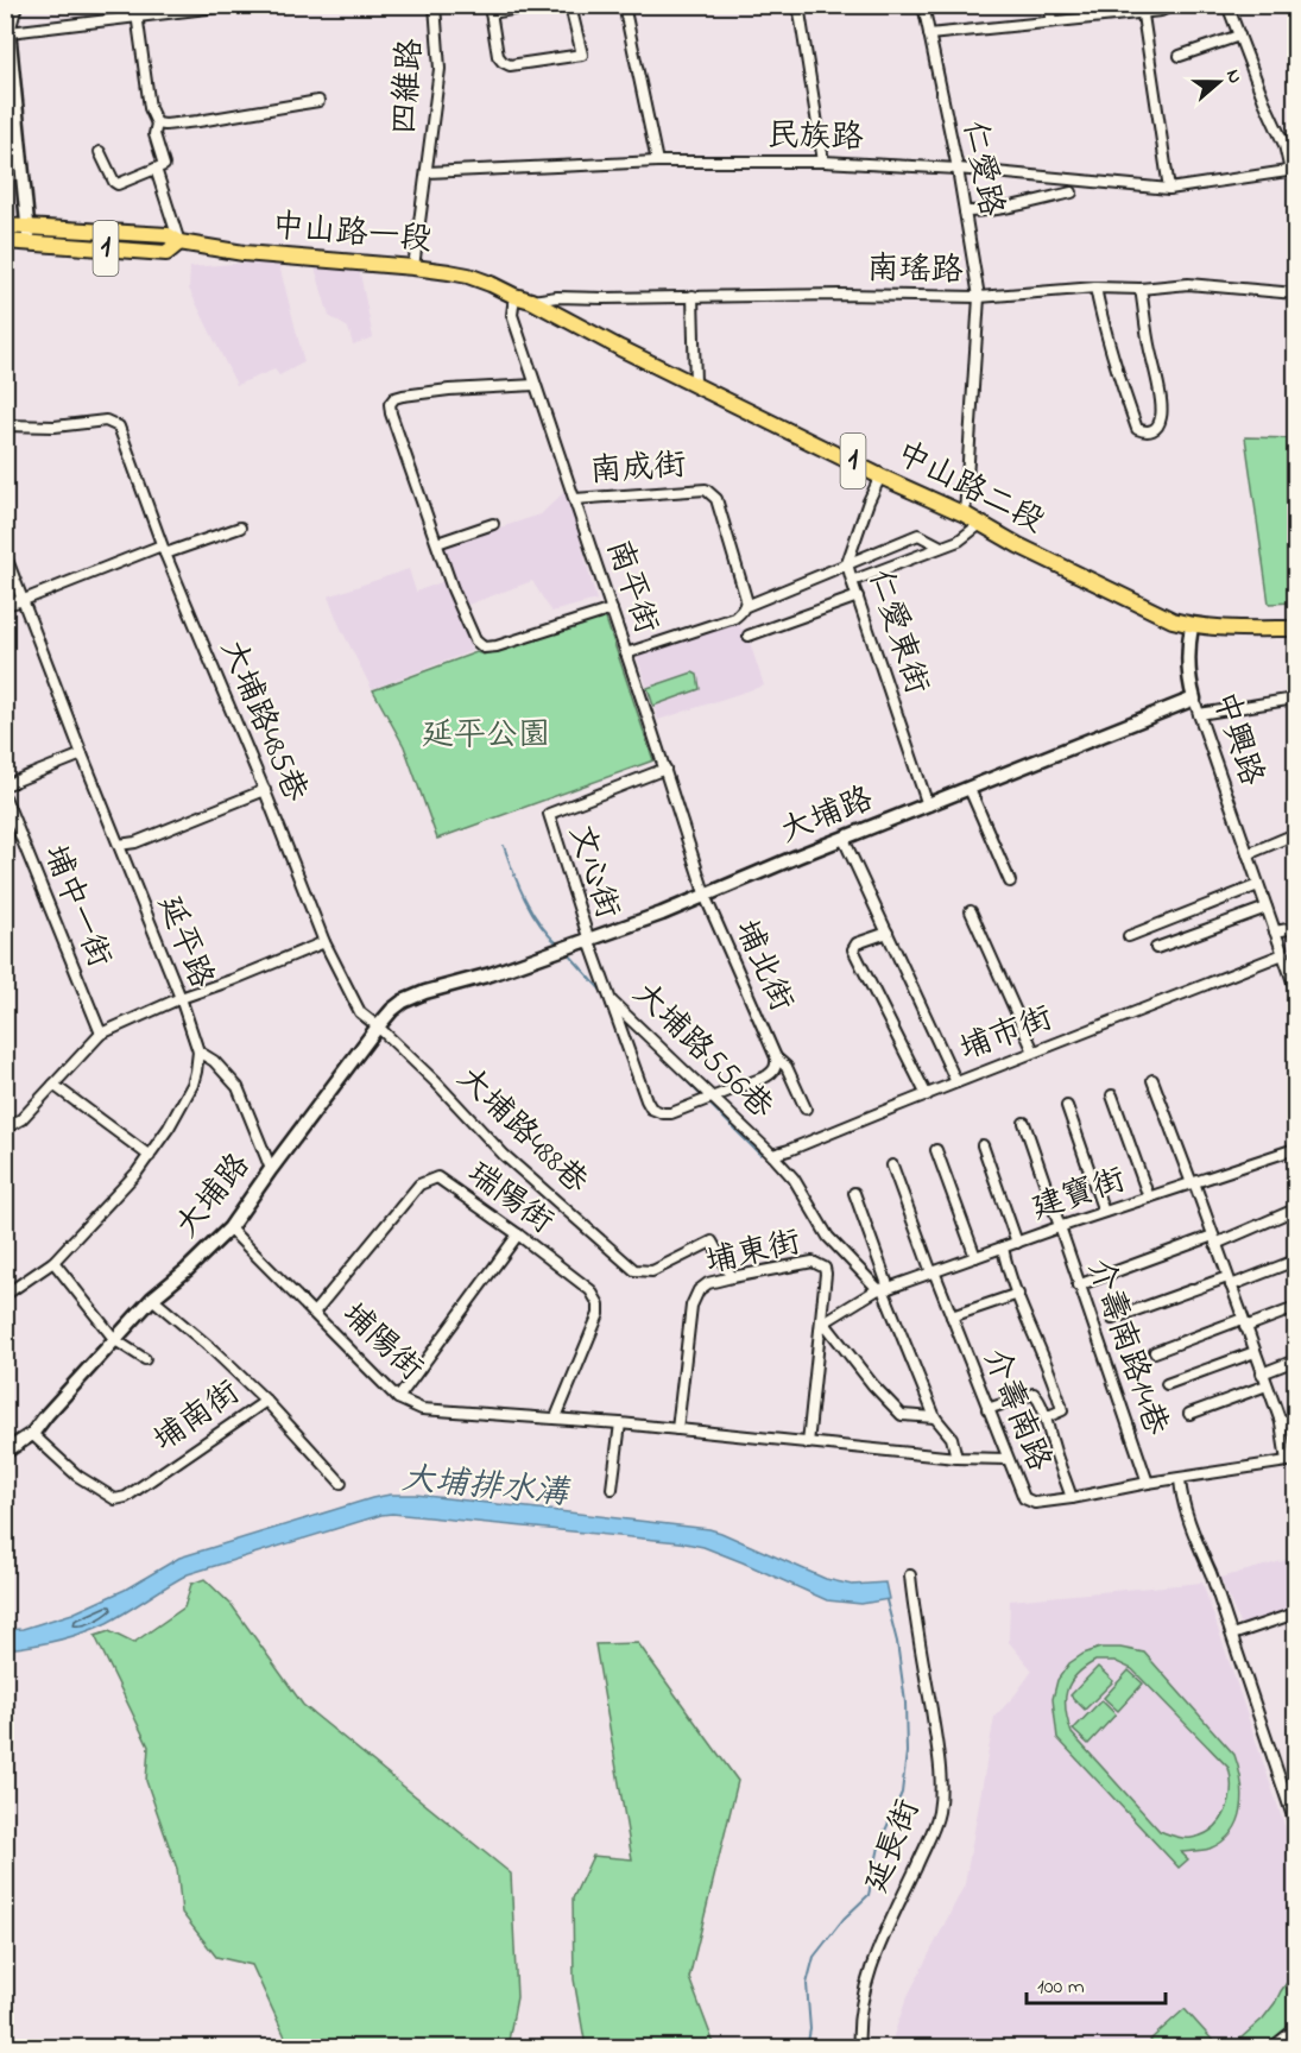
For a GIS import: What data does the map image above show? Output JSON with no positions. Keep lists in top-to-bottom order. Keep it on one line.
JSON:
{"streets":{"main road":["中山路一段","1","中山路二段","中興路","大埔路"],"street":["四維路","民族路","仁愛路","南瑤路","南成街","南平街","仁愛東街","大埔路485巷","文心街","埔中一街","延平路","埔北街","埔市街","大埔路556巷","大埔路488巷","建寶街","瑞陽街","埔東街","埔陽街","介壽南路14巷","介壽南路","埔南街","延長街"]},"crossings":[["四維路","民族路"],["民族路","仁愛路"],["仁愛路","南瑤路"],["仁愛路","中山路二段"],["中山路一段","中山路二段"],["中山路一段","南平街"],["南瑤路","中山路二段"],["南成街","南平街"],["中山路二段","南平街"],["中山路二段","仁愛東街"],["中山路二段","中興路"],["南平街","大埔路"],["南平街","文心街"],["南平街","埔北街"],["仁愛東街","大埔路"],["大埔路485巷","大埔路"],["大埔路485巷","大埔路488巷"],["中興路","大埔路"],["中興路","埔市街"],["大埔路","文心街"],["大埔路","埔北街"],["大埔路","埔市街"],["大埔路","大埔路556巷"],["大埔路","大埔路488巷"],["大埔路","埔陽街"],["大埔路","埔南街"],["文心街","大埔路556巷"],["埔北街","大埔路556巷"],["大埔路556巷","建寶街"],["大埔路488巷","埔東街"],["建寶街","介壽南路14巷"],["建寶街","介壽南路"],["瑞陽街","埔陽街"],["埔東街","埔陽街"],["埔陽街","介壽南路"],["介壽南路14巷","介壽南路"]],"water":["大埔排水溝"],"parks":["延平公園"],"scale_bar":"100 m","north":"right"}
